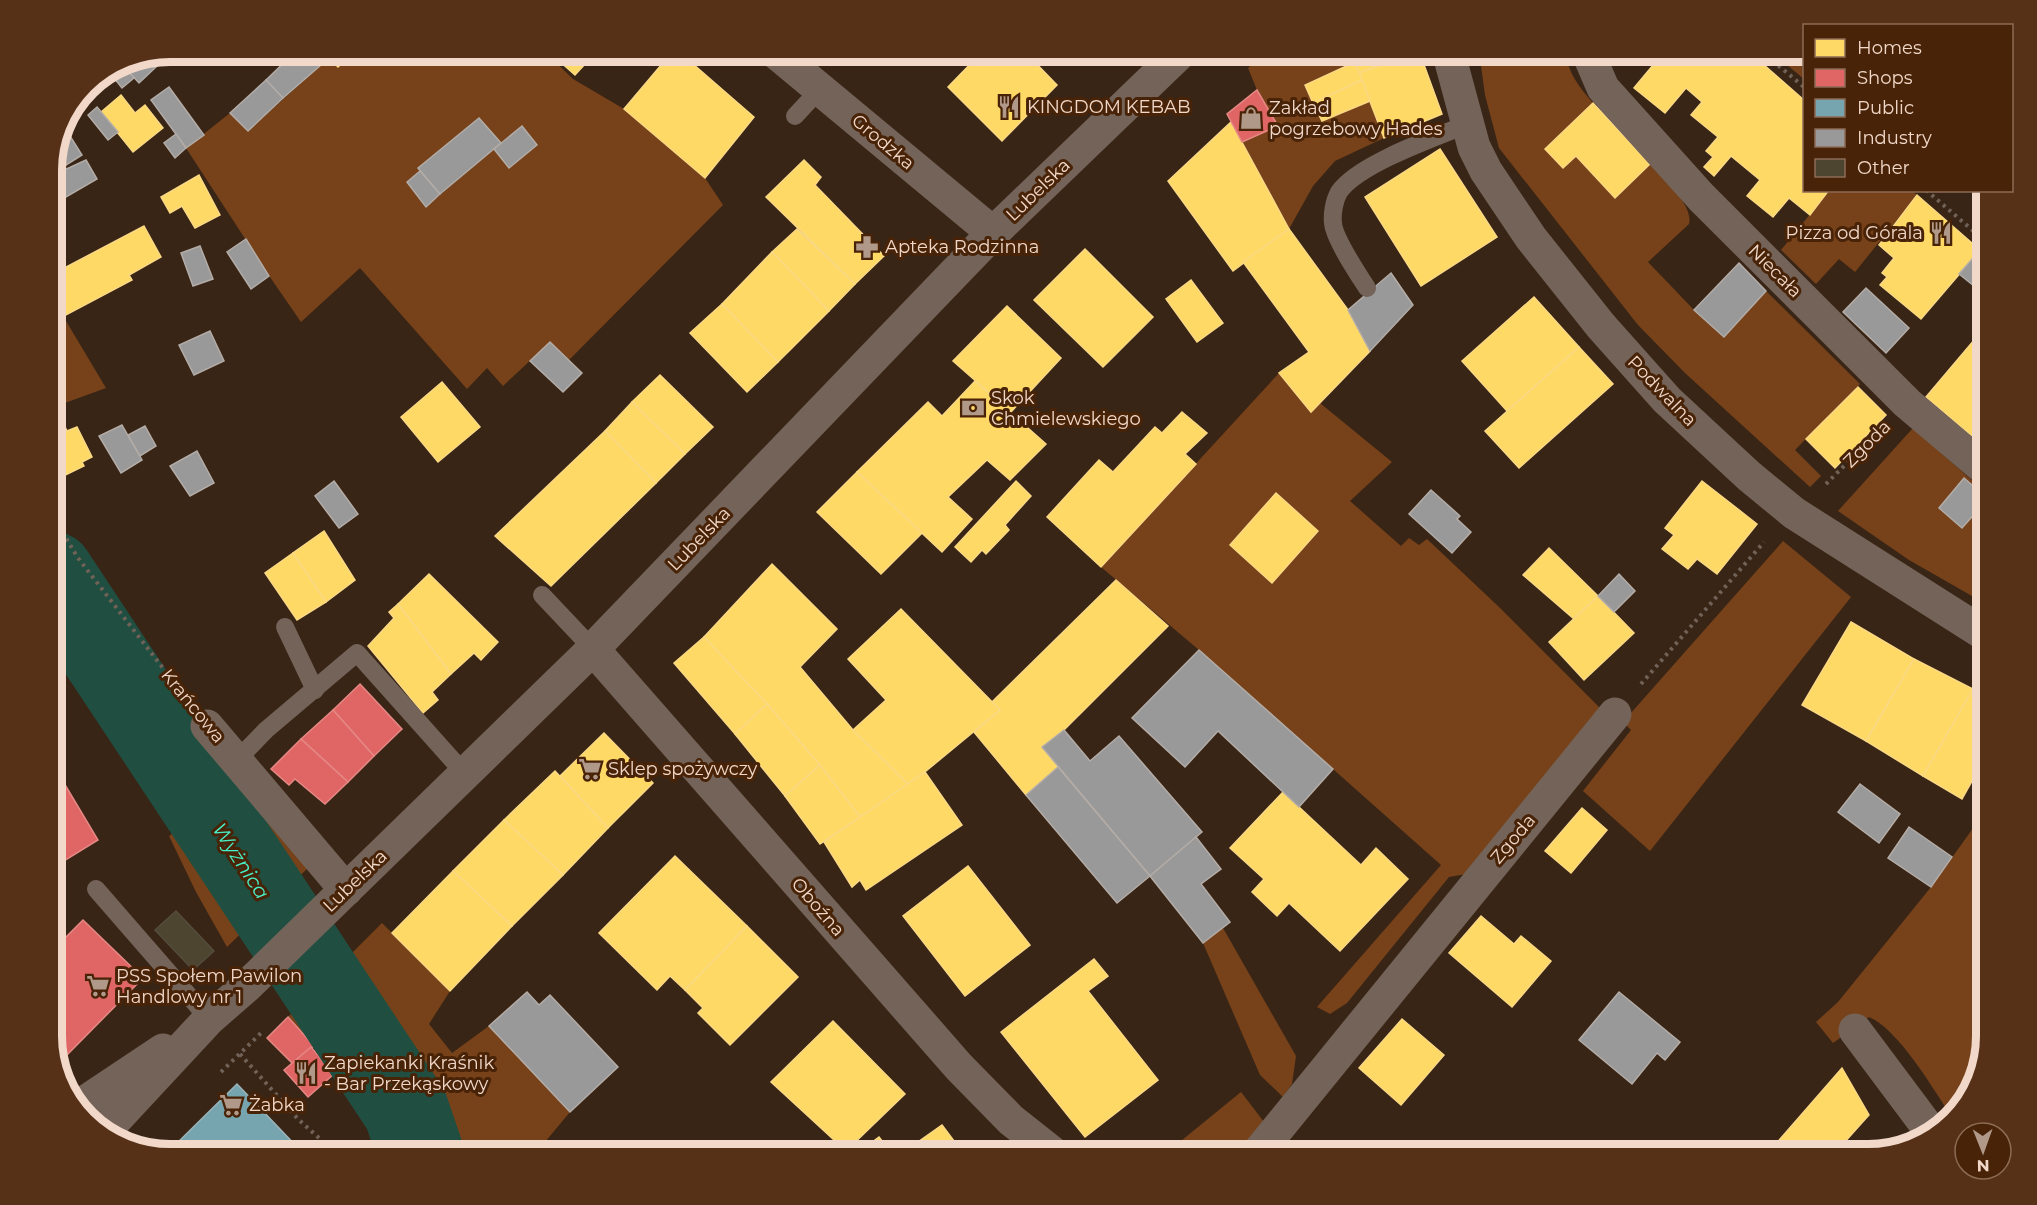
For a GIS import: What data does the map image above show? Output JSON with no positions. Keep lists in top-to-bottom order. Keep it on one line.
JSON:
{"streets":{"street":["Grodzka","Lubelska","Niecała","Podwalna","Zgoda","Krańcowa","Oboźna"]},"crossings":[["Grodzka","Lubelska"],["Lubelska","Krańcowa"],["Lubelska","Oboźna"],["Niecała","Zgoda"]],"water":["Wyżnica"],"places":{"restaurant":["KINGDOM KEBAB","Pizza od Górala","Zapiekanki Kraśnik - Bar Przekąskowy"],"shop":["Zakład pogrzebowy Hades"],"pharmacy":["Apteka Rodzinna"],"bank":["Skok Chmielewskiego"],"supermarket":["Sklep spożywczy","PSS Społem Pawilon Handlowy nr 1","Żabka"]},"legend":["Homes","Shops","Public","Industry","Other"],"north":"bottom"}
